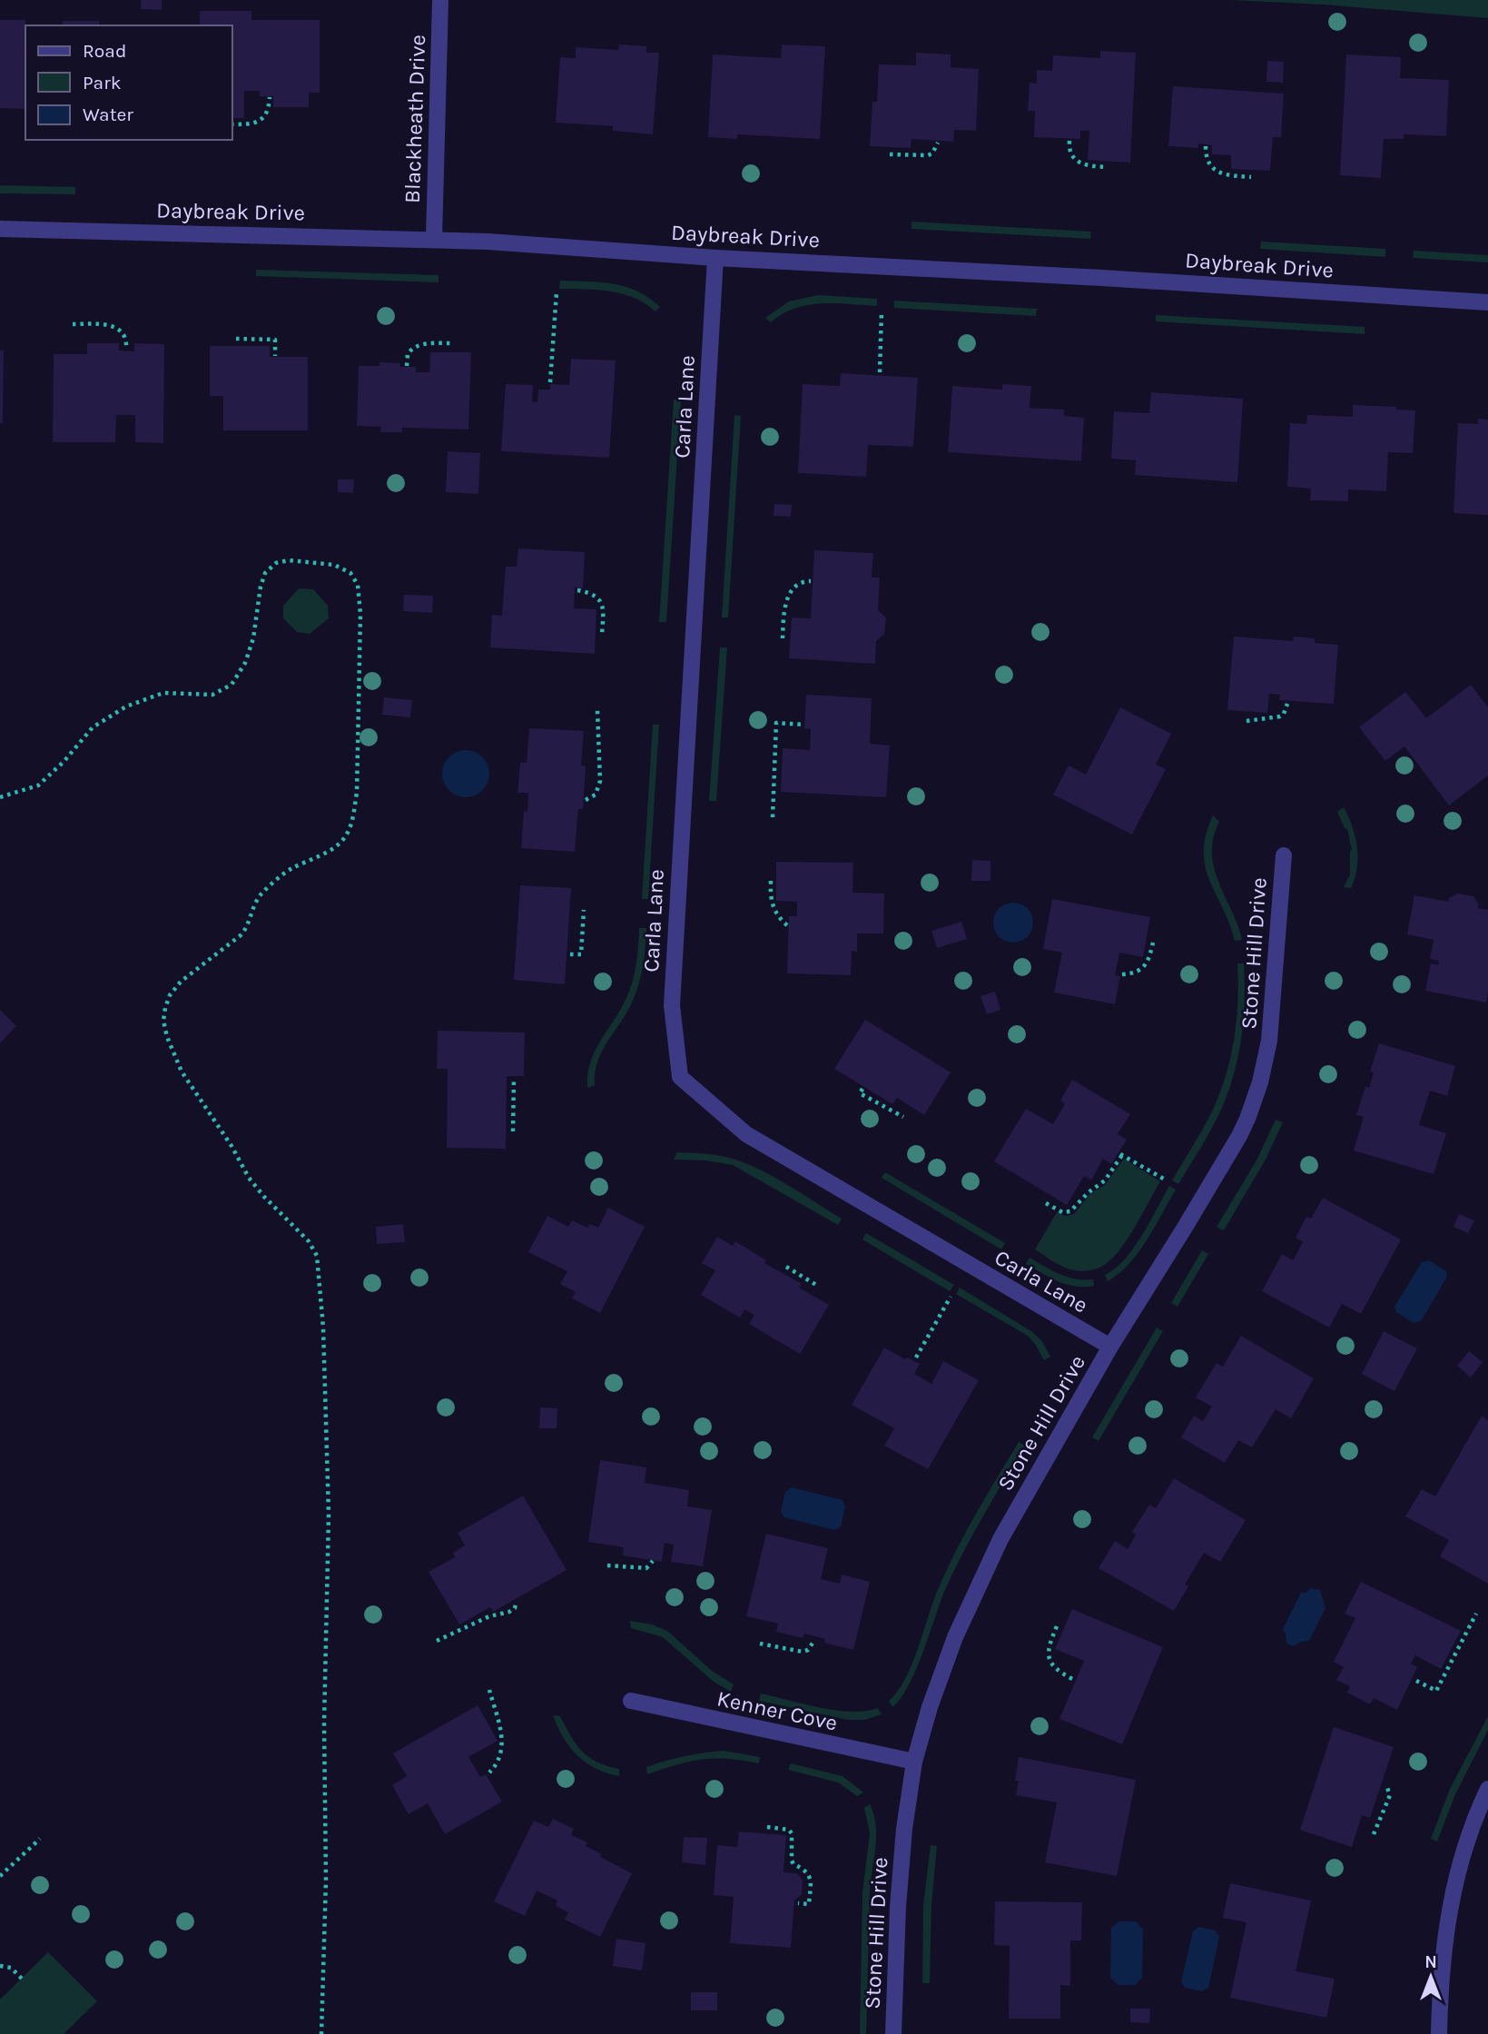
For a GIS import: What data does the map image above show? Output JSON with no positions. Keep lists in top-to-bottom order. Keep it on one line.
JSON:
{"streets":{"street":["Blackheath Drive","Daybreak Drive","Carla Lane","Stone Hill Drive","Kenner Cove"]},"crossings":[["Blackheath Drive","Daybreak Drive"],["Daybreak Drive","Carla Lane"],["Carla Lane","Stone Hill Drive"],["Stone Hill Drive","Kenner Cove"]],"legend":["Road","Park","Water"],"north":"top"}
